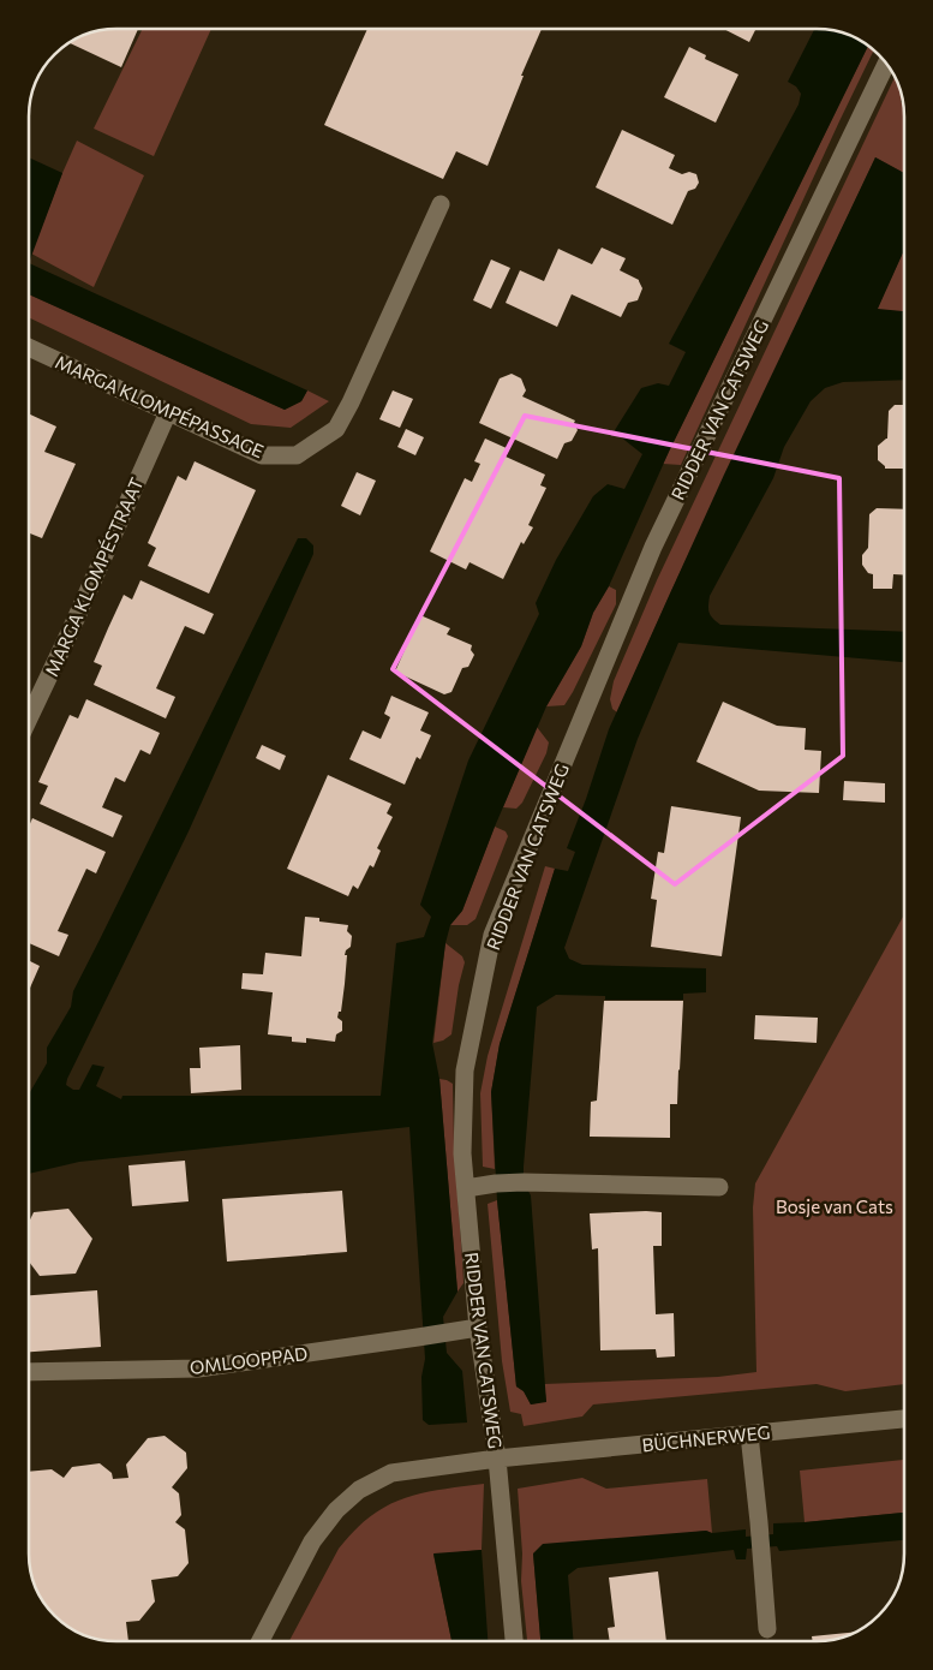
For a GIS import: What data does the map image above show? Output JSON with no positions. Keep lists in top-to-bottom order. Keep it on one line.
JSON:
{"streets":{"street":["MARGA KLOMPÉPASSAGE","RIDDER VAN CATSWEG","MARGA KLOMPÉSTRAAT","OMLOOPPAD","BÜCHNERWEG"]},"crossings":[["MARGA KLOMPÉPASSAGE","MARGA KLOMPÉSTRAAT"],["RIDDER VAN CATSWEG","OMLOOPPAD"],["RIDDER VAN CATSWEG","BÜCHNERWEG"]],"parks":["Bosje van Cats"]}
